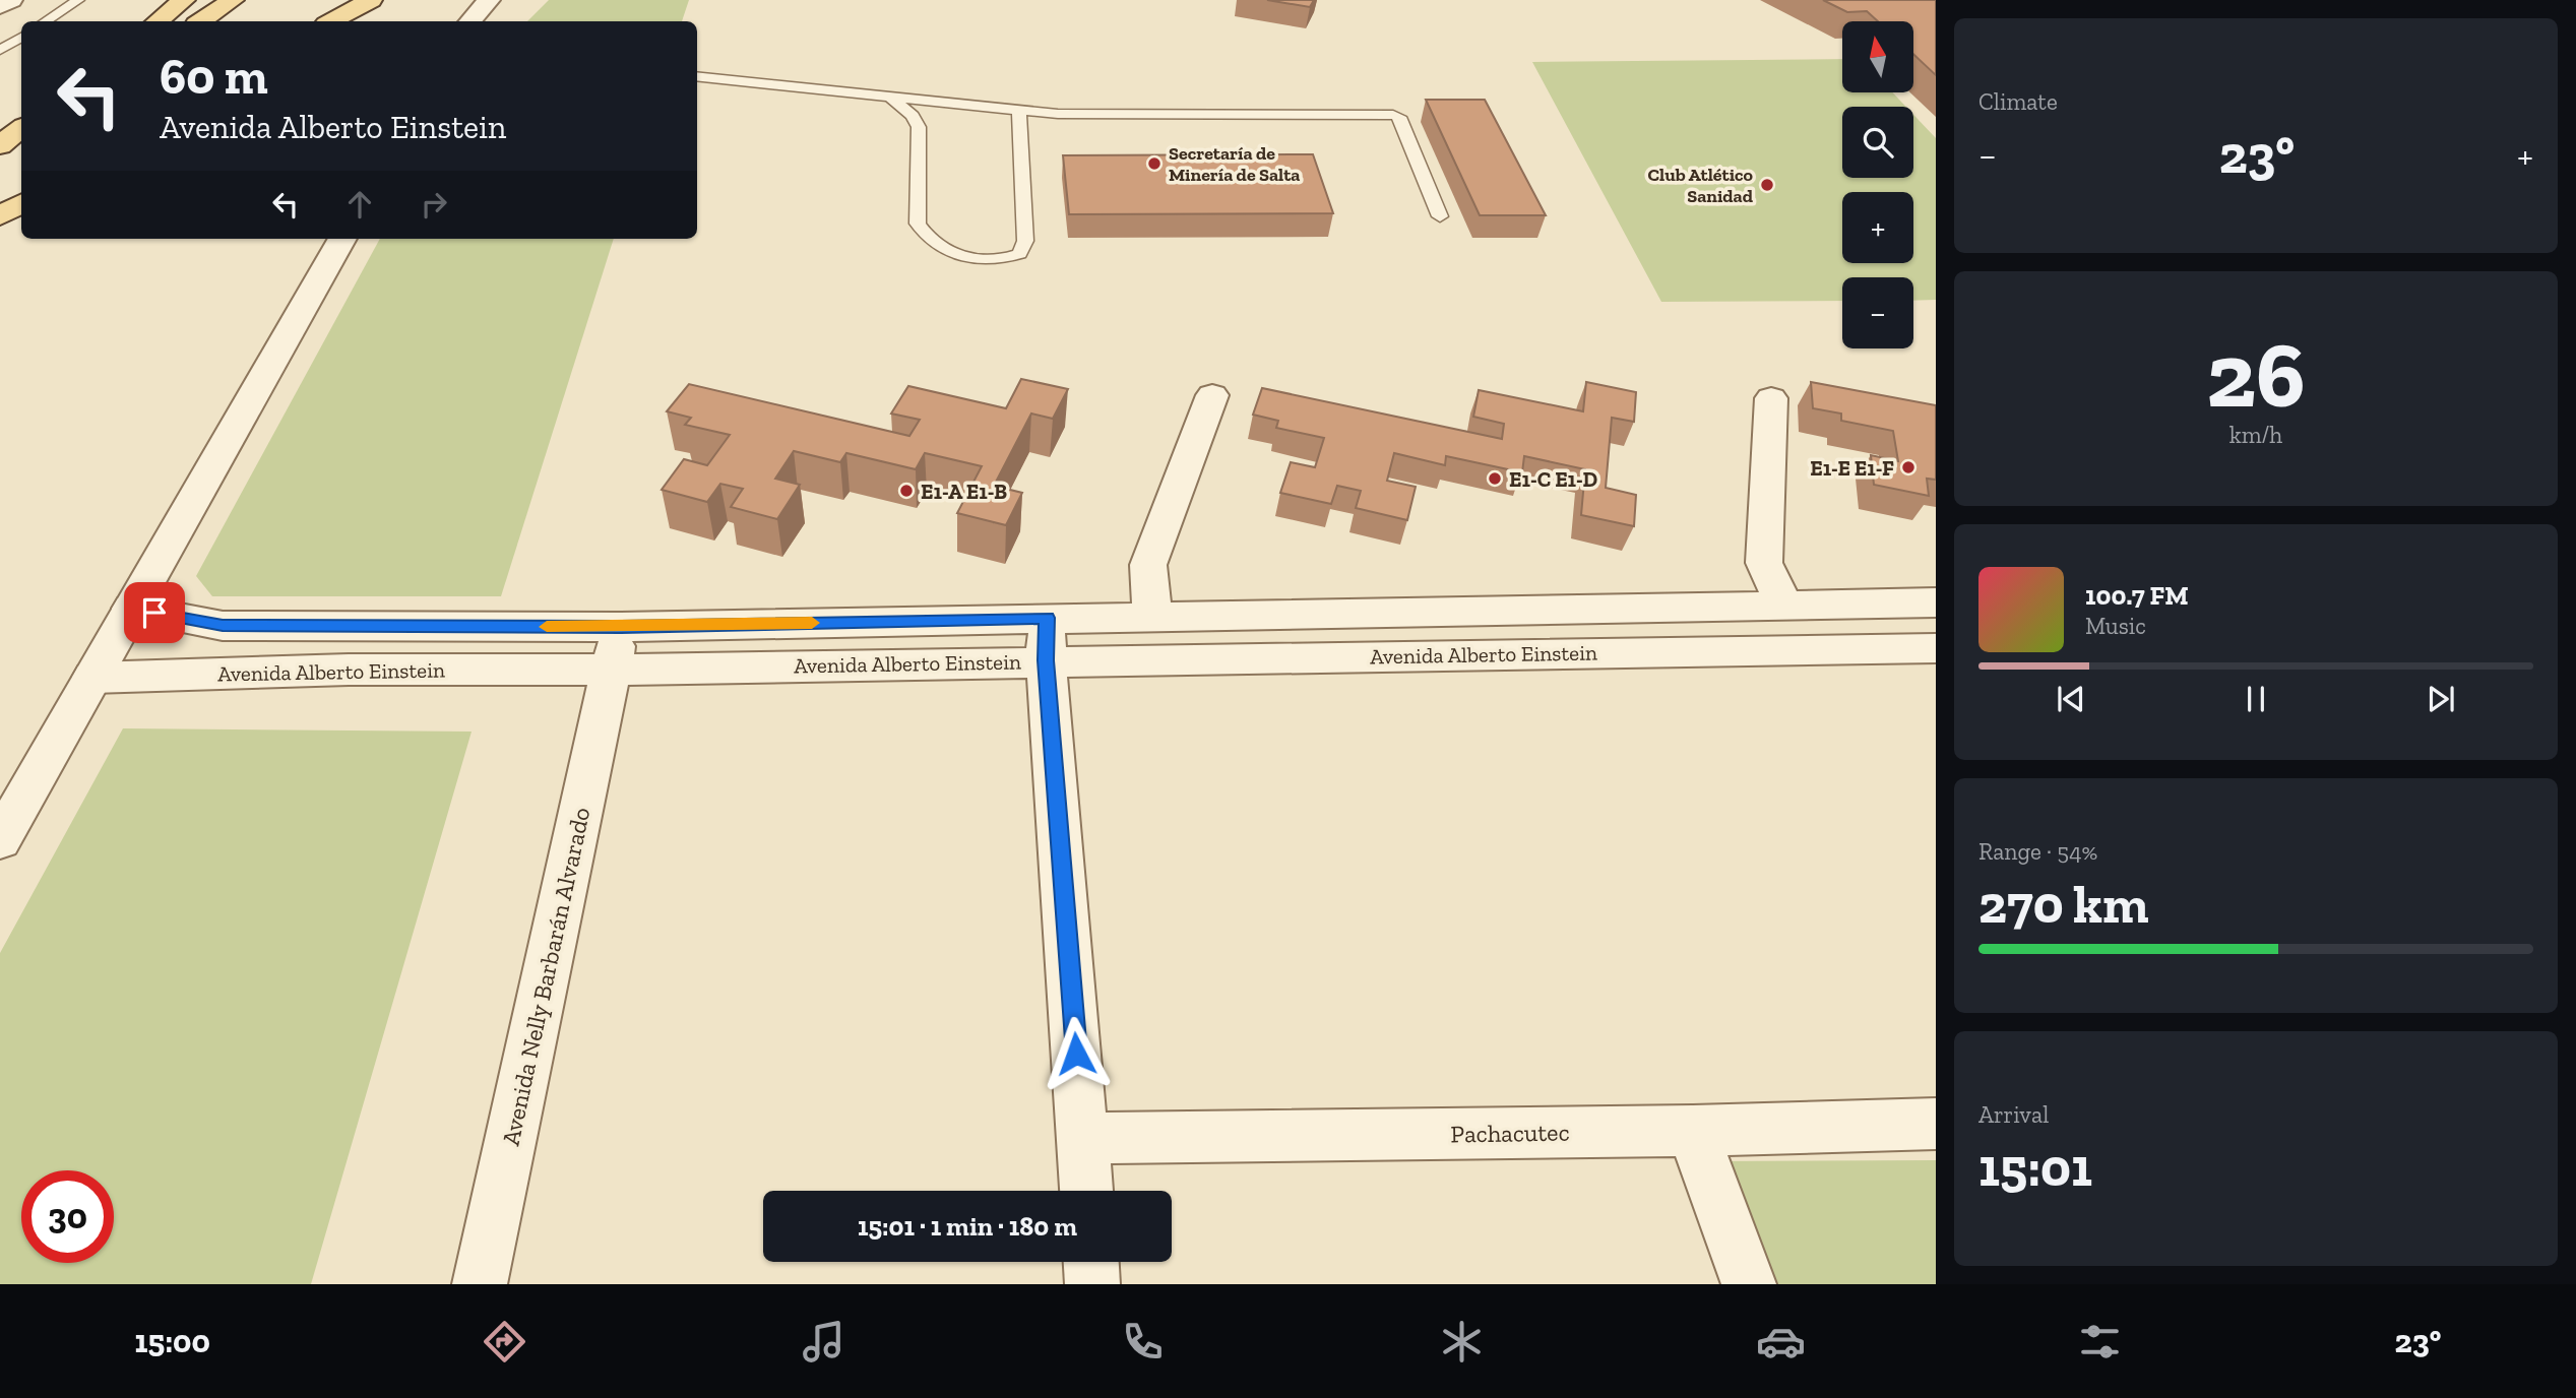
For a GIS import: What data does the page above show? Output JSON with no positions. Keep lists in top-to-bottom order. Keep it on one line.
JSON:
{"streets":{"street":["Avenida Alberto Einstein","Avenida Nelly Barbarán Alvarado","Pachacutec"]},"crossings":[["Avenida Alberto Einstein","Avenida Nelly Barbarán Alvarado"]],"places":["Secretaría de Minería de Salta","Club Atlético Sanidad","E1-E E1-F","E1-C E1-D","E1-A E1-B"],"north":"top","page":{"tile":["Climate",["26","km/h"],["Range · 54%","270 km"],["Arrival","15:01"]],"map_buttons":["+","−"],"turn":["60 m","Avenida Alberto Einstein"],"heat":["−","23°","+"],"song":["100.7 FM","Music"],"limit":"30","trip":"15:01 · 1 min · 180 m","tabs":["15:00","23°"]}}
